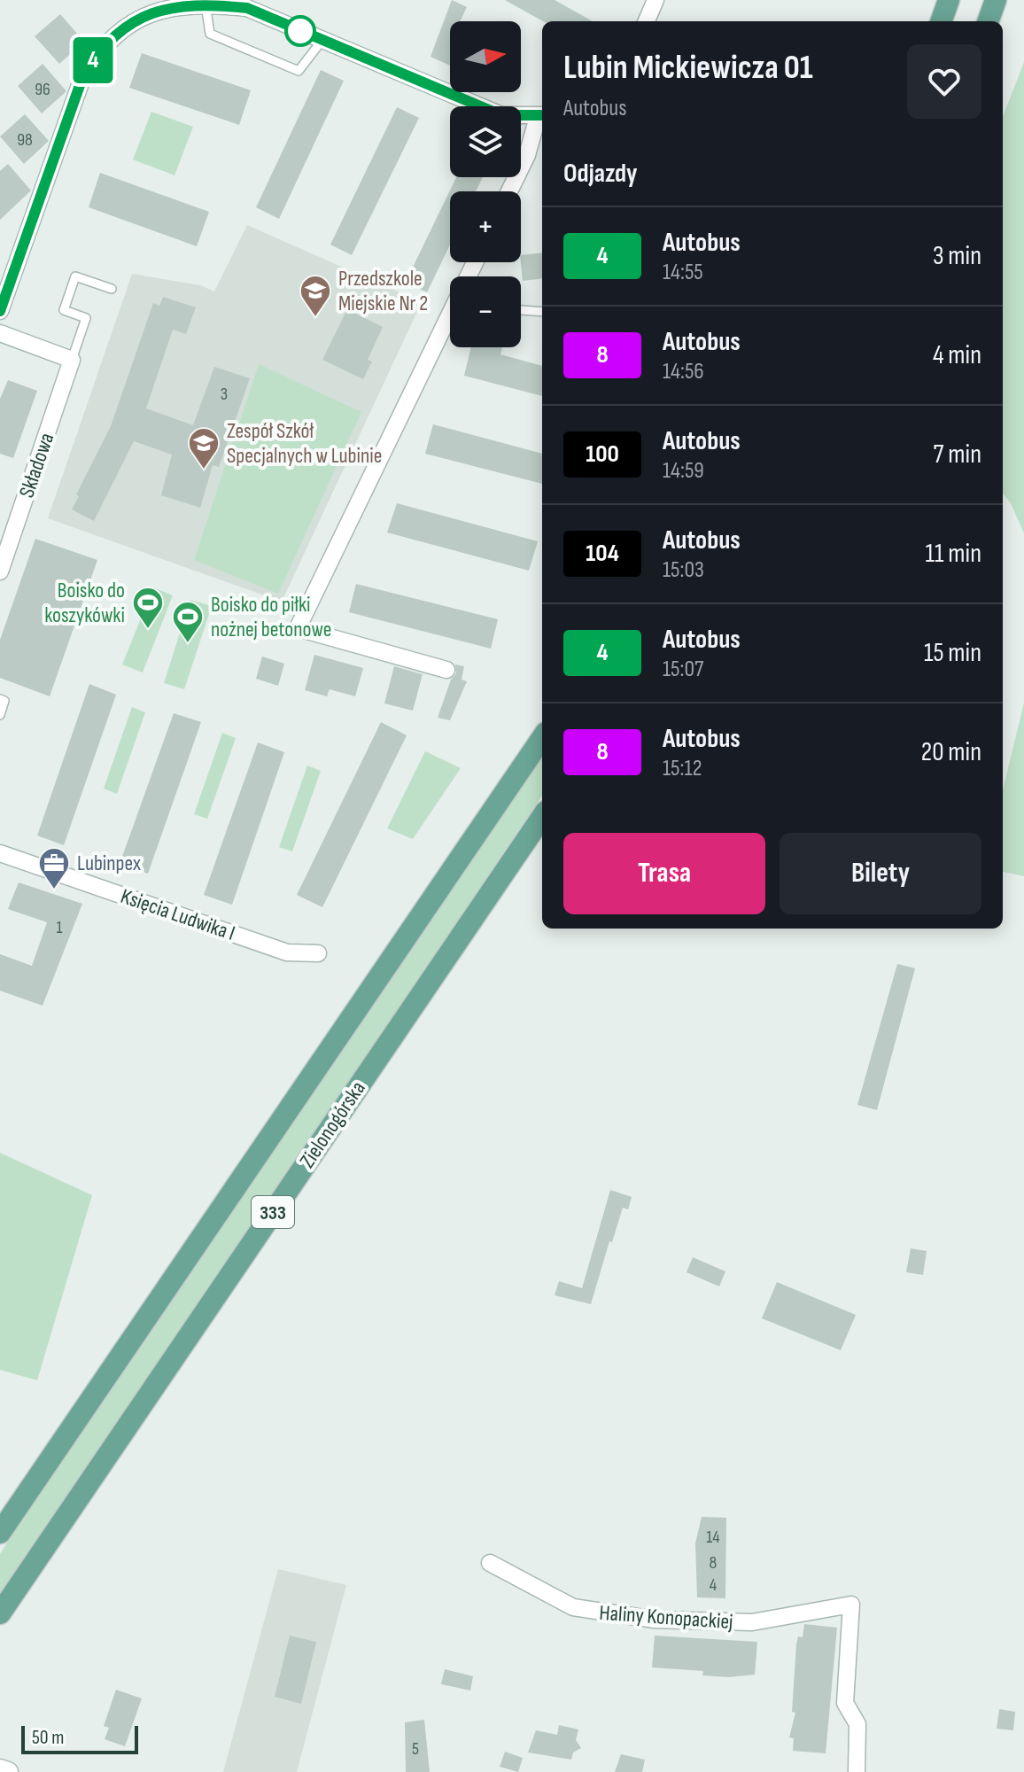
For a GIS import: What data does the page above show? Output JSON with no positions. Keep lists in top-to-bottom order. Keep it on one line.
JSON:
{"streets":{"main road":["Zielonogórska","333"],"street":["Składowa","Księcia Ludwika I","Haliny Konopackiej"]},"places":{"school or university":["Przedszkole Miejskie Nr 2","Zespół Szkół Specjalnych w Lubinie"],"sports":["Boisko do koszykówki","Boisko do piłki nożnej betonowe"],"office":["Lubinpex"]},"lines":["bus line 4"],"house_numbers":["96","98","3","1","14","8","4","5"],"scale_bar":"50 m","north":"right","page":{"on_map":"4","map_buttons":["+","−"],"heading":[["Lubin Mickiewicza 01","Autobus"],"Odjazdy"],"list":[{"mark":"4","name":"Autobus","note":"14:55","value":"3 min"},{"mark":"8","name":"Autobus","note":"14:56","value":"4 min"},{"mark":"100","name":"Autobus","note":"14:59","value":"7 min"},{"mark":"104","name":"Autobus","note":"15:03","value":"11 min"},{"mark":"4","name":"Autobus","note":"15:07","value":"15 min"},{"mark":"8","name":"Autobus","note":"15:12","value":"20 min"}],"buttons":["Trasa","Bilety"],"scale":"50 m"}}
